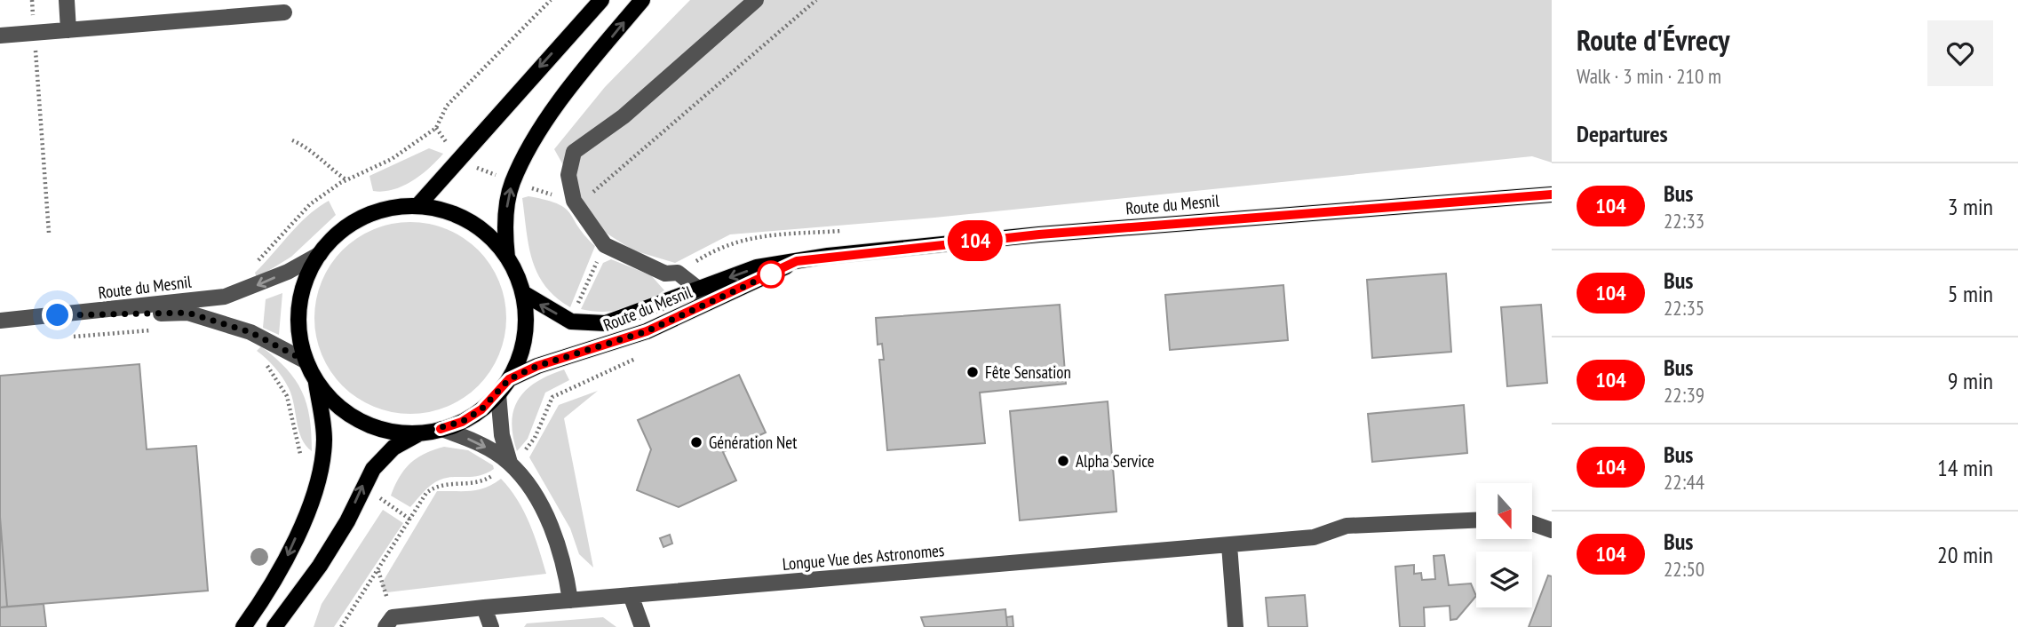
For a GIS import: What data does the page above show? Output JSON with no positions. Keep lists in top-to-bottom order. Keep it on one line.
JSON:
{"streets":{"main road":["Route du Mesnil"],"street":["Longue Vue des Astronomes"]},"places":["Fête Sensation","Génération Net","Alpha Service"],"lines":["bus line 104"],"north":"bottom","page":{"on_map":"104","heading":[["Route d'Évrecy","Walk · 3 min · 210 m"],"Departures"],"list":[{"mark":"104","name":"Bus","note":"22:33","value":"3 min"},{"mark":"104","name":"Bus","note":"22:35","value":"5 min"},{"mark":"104","name":"Bus","note":"22:39","value":"9 min"},{"mark":"104","name":"Bus","note":"22:44","value":"14 min"},{"mark":"104","name":"Bus","note":"22:50","value":"20 min"}]}}
